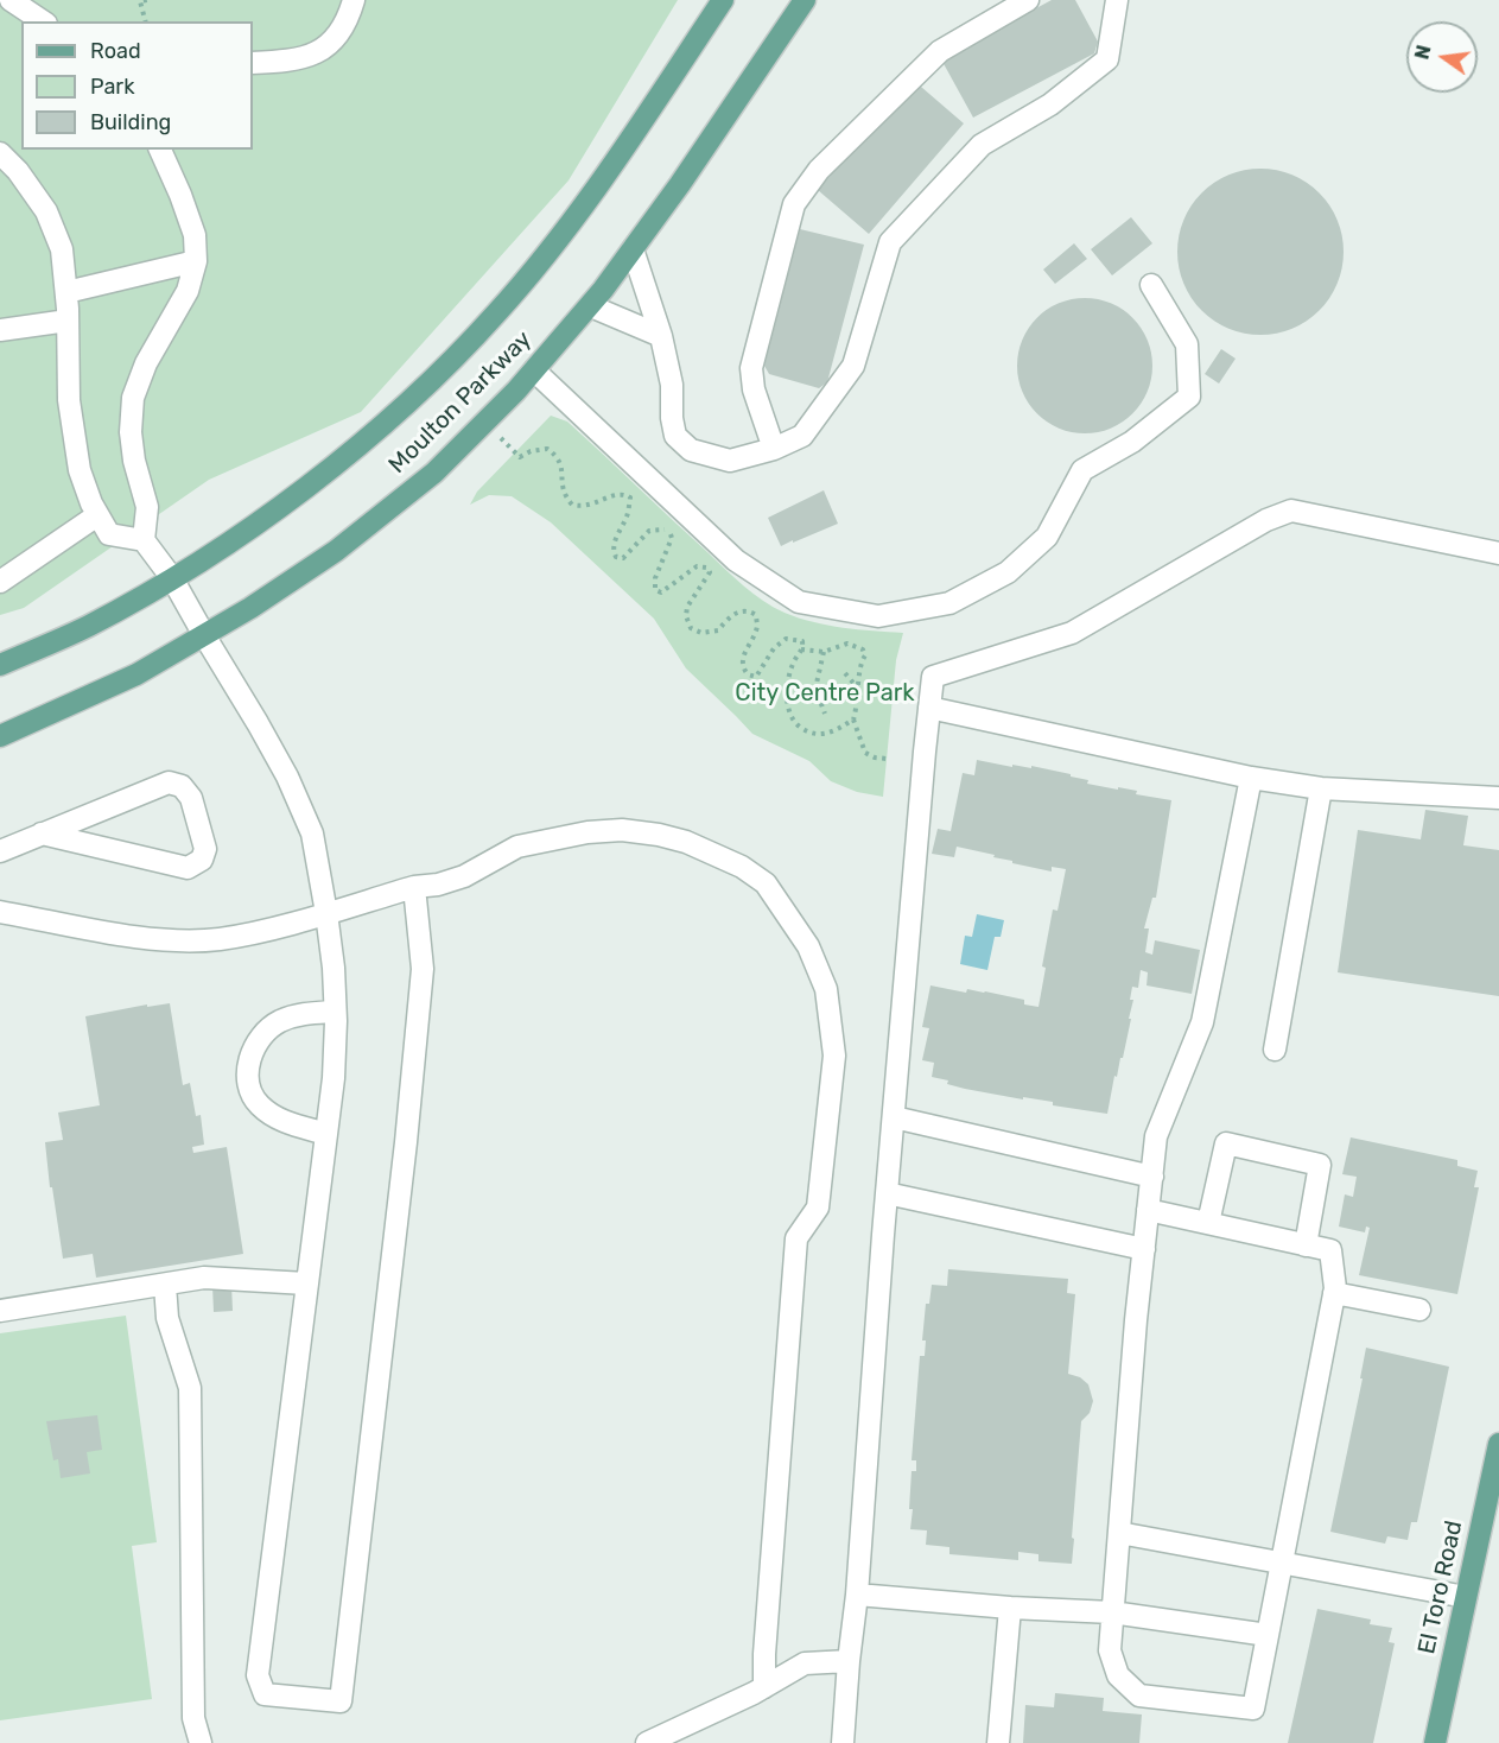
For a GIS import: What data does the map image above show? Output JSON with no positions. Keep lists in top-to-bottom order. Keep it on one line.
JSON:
{"streets":{"main road":["Moulton Parkway","El Toro Road"]},"parks":["City Centre Park"],"legend":["Road","Park","Building"],"north":"left"}
